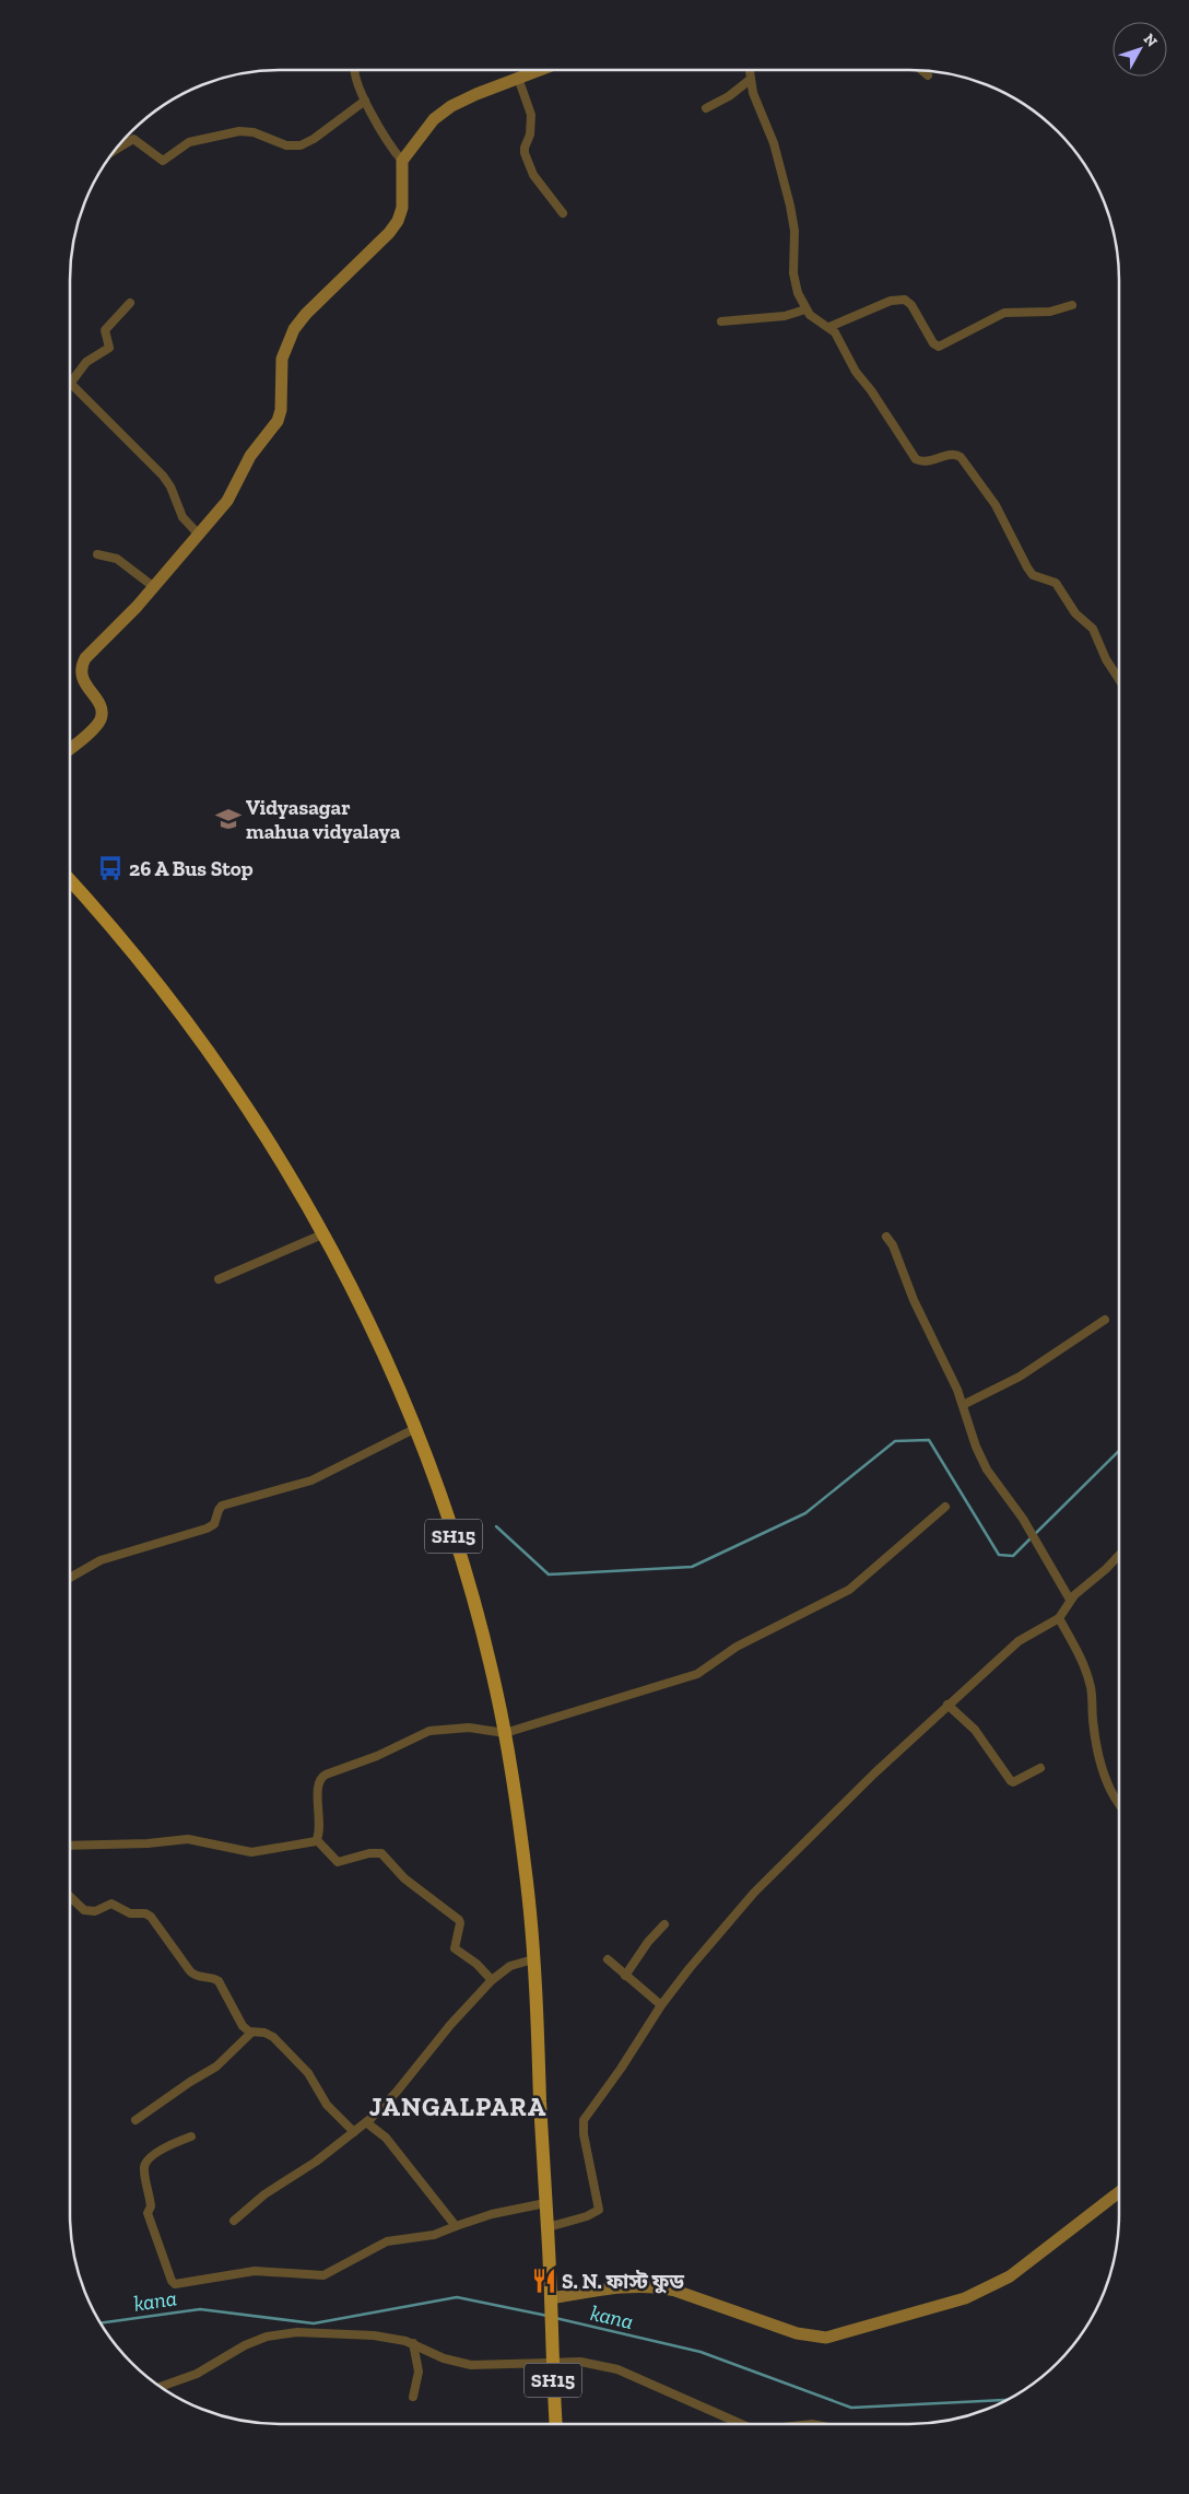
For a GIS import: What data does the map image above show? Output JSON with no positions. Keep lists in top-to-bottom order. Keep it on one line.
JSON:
{"streets":{"main road":["SH15"]},"districts":["JANGALPARA"],"water":["kana"],"places":{"school or university":["Vidyasagar mahua vidyalaya"],"bus stop":["26 A Bus Stop"],"restaurant":["S. N. ফাস্ট ফুড"]},"north":"top right"}
